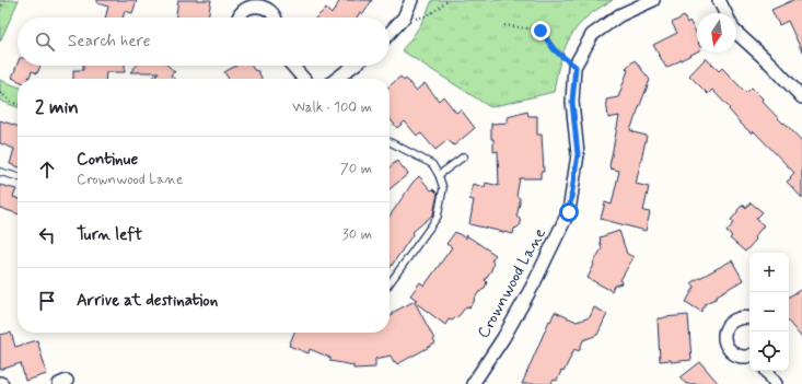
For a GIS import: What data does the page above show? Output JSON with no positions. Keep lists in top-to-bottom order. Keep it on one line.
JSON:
{"streets":{"street":["Crownwood Lane"]},"north":"bottom","page":{"search":"Search here","heading":["2 min","Walk · 100 m"],"list":[["Continue","Crownwood Lane","70 m"],["Turn left","30 m"],"Arrive at destination"],"map_buttons":["+","−"]}}
